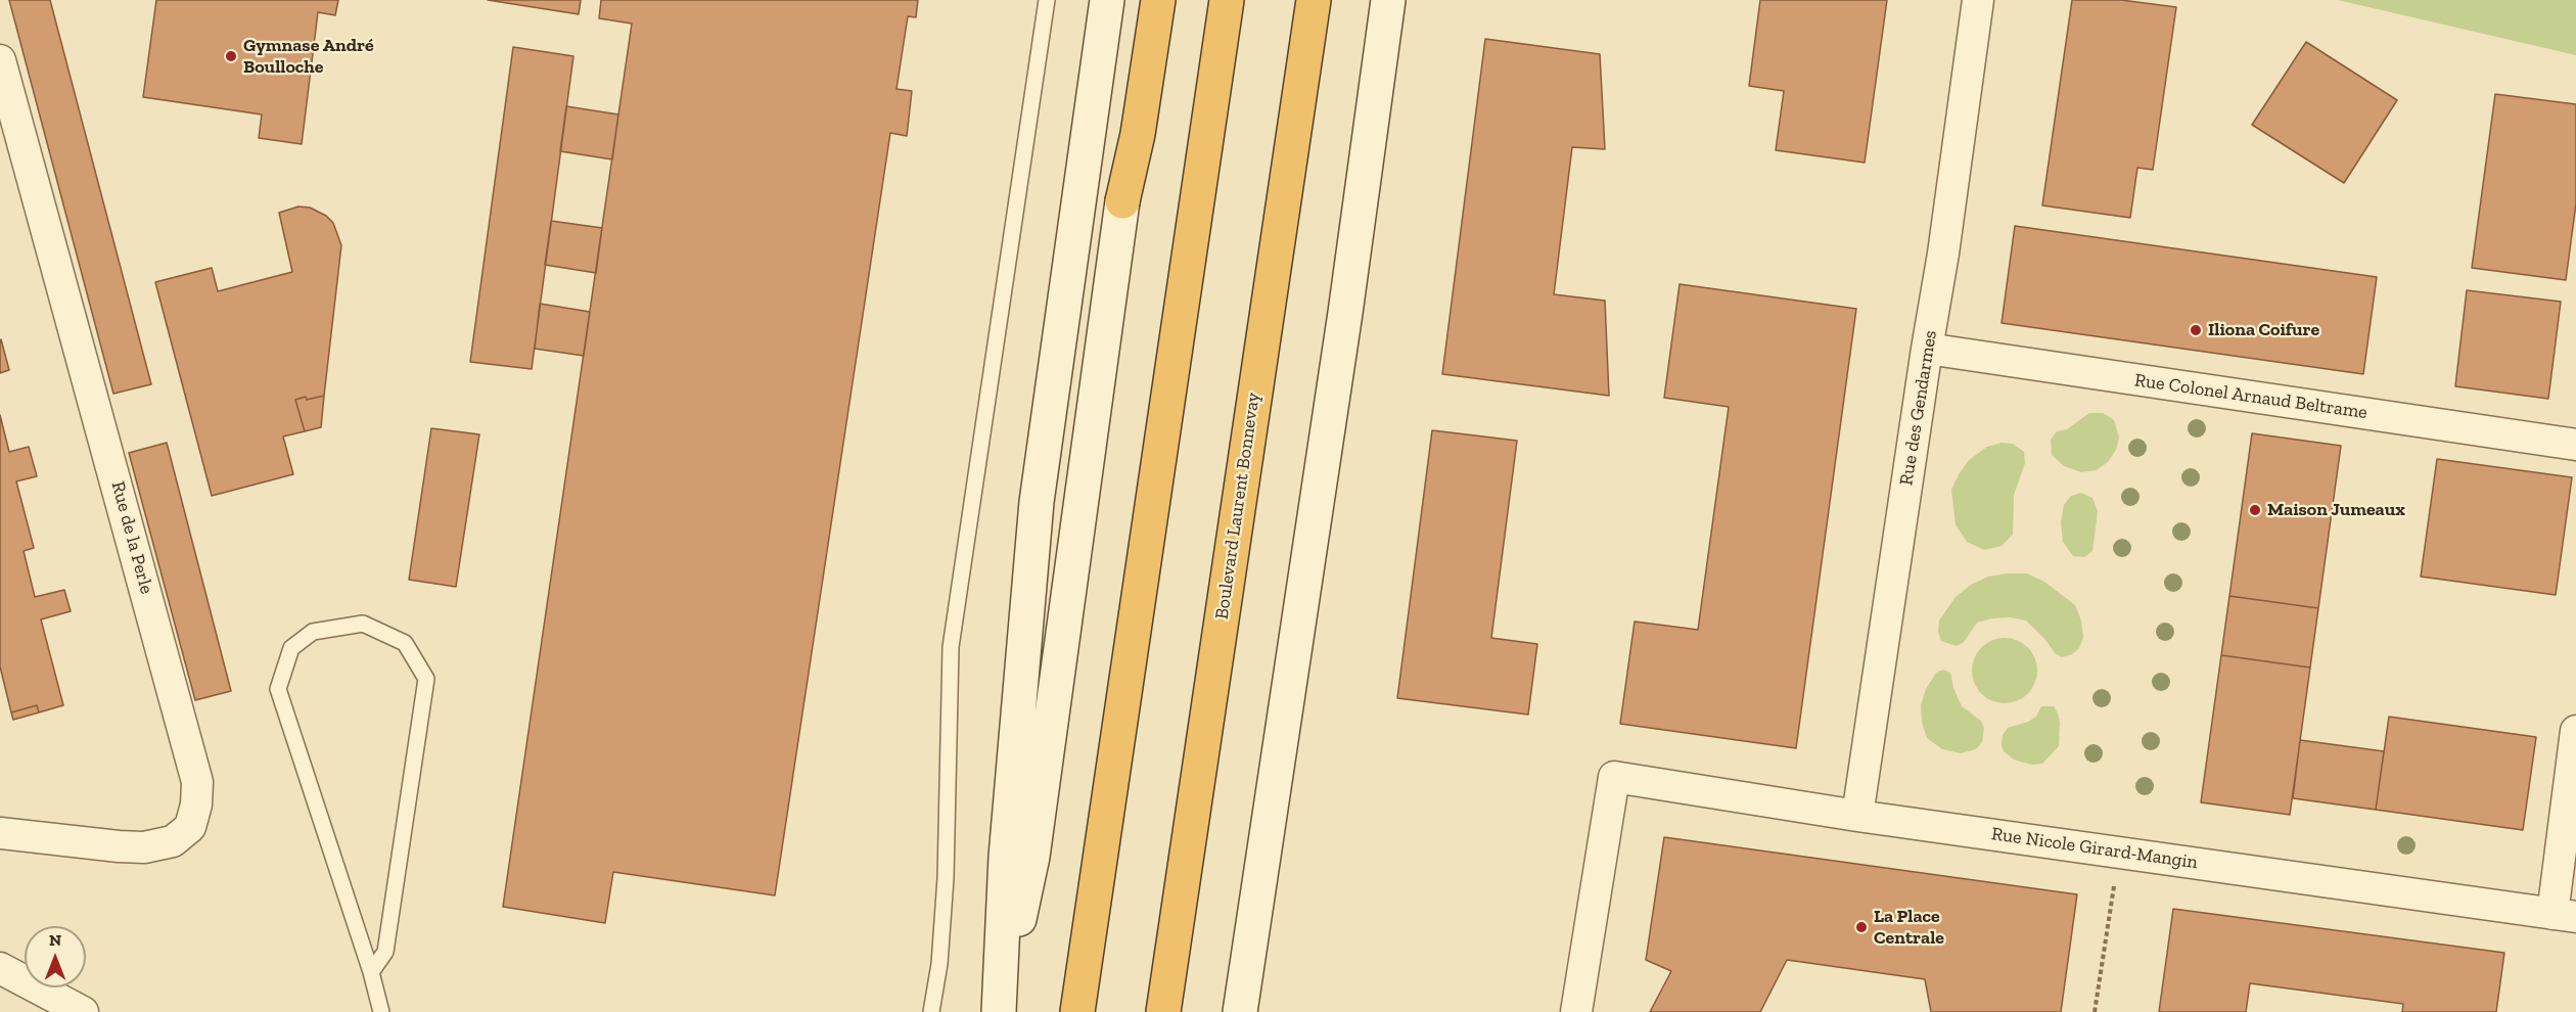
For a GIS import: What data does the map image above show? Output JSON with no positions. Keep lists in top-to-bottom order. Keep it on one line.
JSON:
{"streets":{"highway":["Boulevard Laurent Bonnevay"],"street":["Rue Colonel Arnaud Beltrame","Rue des Gendarmes","Rue de la Perle","Rue Nicole Girard-Mangin"]},"crossings":[["Rue Colonel Arnaud Beltrame","Rue des Gendarmes"],["Rue des Gendarmes","Rue Nicole Girard-Mangin"]],"places":["Gymnase André Boulloche","Iliona Coifure","Maison Jumeaux","La Place Centrale"],"north":"top"}
